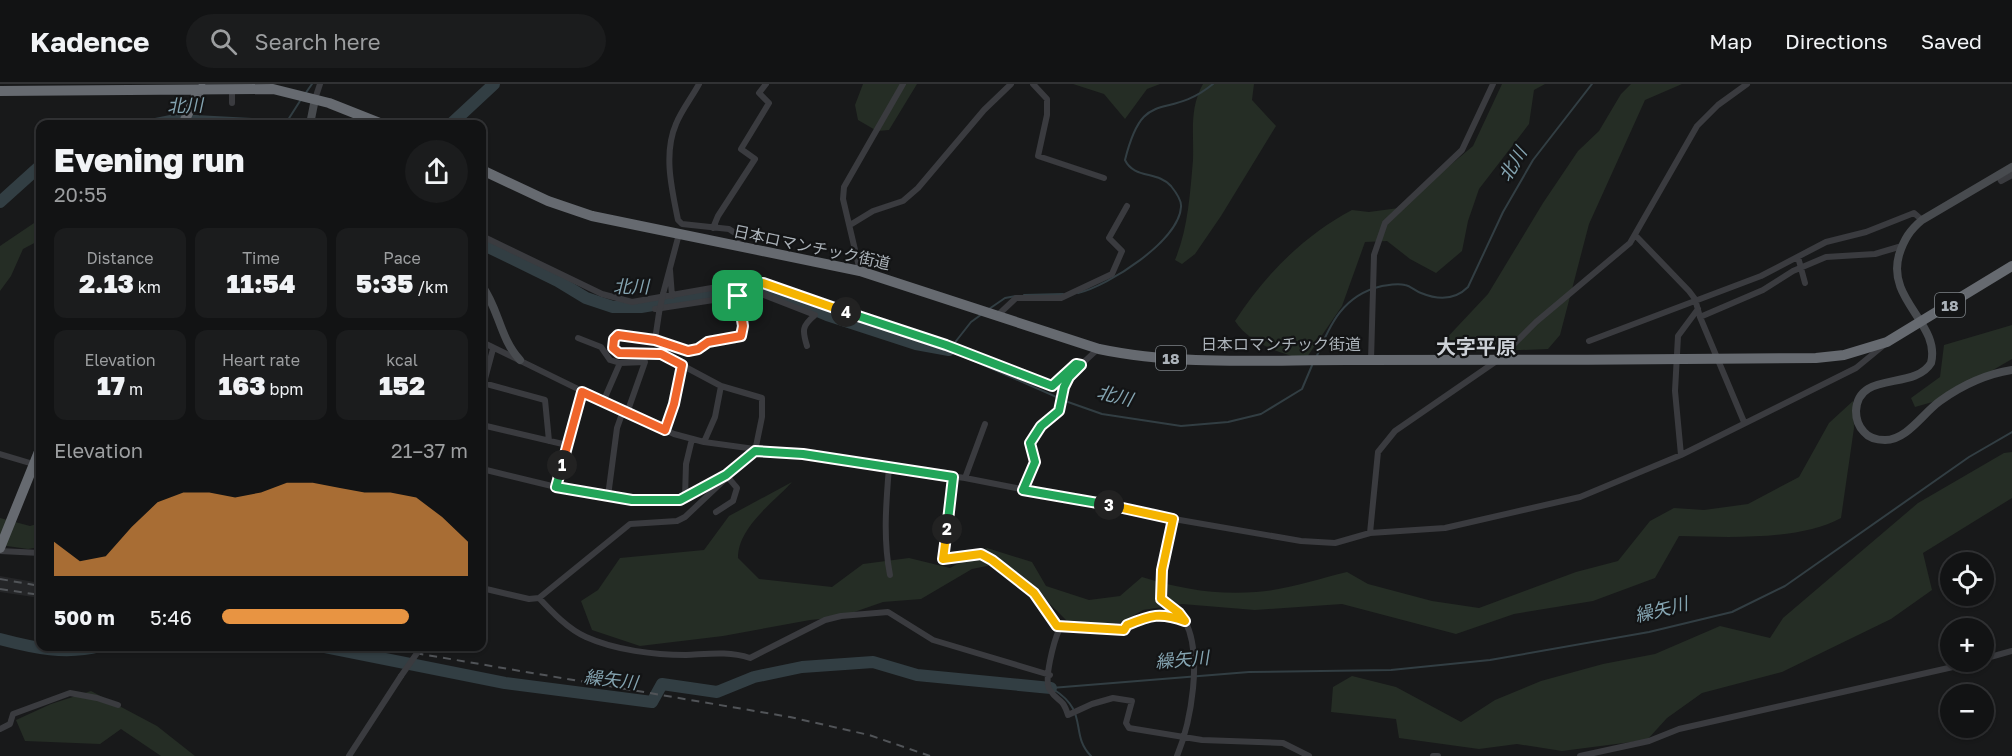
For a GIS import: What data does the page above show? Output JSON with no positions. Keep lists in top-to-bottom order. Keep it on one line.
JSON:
{"streets":{"highway":["日本ロマンチック街道","18"]},"districts":["大字平原"],"water":["北川","繰矢川"],"page":{"header":"Kadence","search":"Search here","nav":["Map","Directions","Saved"],"heading":["Evening run","20:55"],"stats":[["Distance","2.13 km"],["Time","11:54"],["Pace","5:35 /km"],["Elevation","17 m"],["Heart rate","163 bpm"],["kcal","152"]],"pins":["4","1","3","2"],"chart":["Elevation","21–37 m"],"map_buttons":["+","−"],"list":[{"name":"500 m","note":"5:46"}]}}
